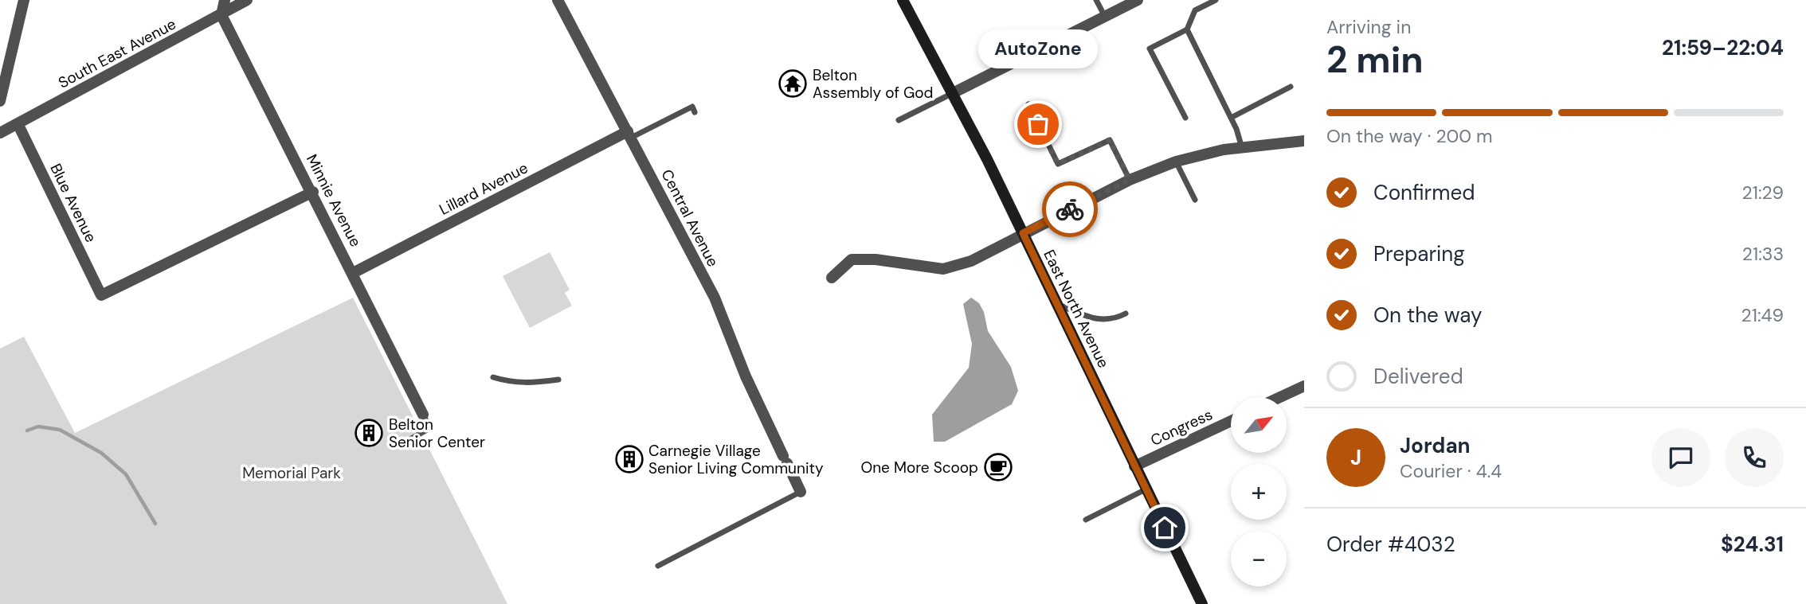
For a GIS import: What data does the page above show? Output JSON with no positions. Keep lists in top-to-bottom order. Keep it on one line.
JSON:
{"streets":{"main road":["East North Avenue"],"street":["South East Avenue","Lillard Avenue","Minnie Avenue","Blue Avenue","Central Avenue","Congress"]},"crossings":[["South East Avenue","Minnie Avenue"],["South East Avenue","Blue Avenue"],["Lillard Avenue","Minnie Avenue"],["Lillard Avenue","Central Avenue"],["Minnie Avenue","Blue Avenue"],["East North Avenue","Congress"]],"parks":["Memorial Park"],"places":{"temple":["Belton Assembly of God"],"other":["AutoZone"],"building":["Belton Senior Center","Carnegie Village Senior Living Community"],"cafe":["One More Scoop"]},"north":"top right","page":{"heading":["2 min","Arriving in","21:59–22:04"],"panel":["Jordan","Courier · 4.4","Order #4032","$24.31"],"bubble":"AutoZone","bar":"On the way · 200 m","list":[["Confirmed","21:29"],["Preparing","21:33"],["On the way","21:49"],"Delivered"],"map_buttons":["+","−"],"round":"J"}}
